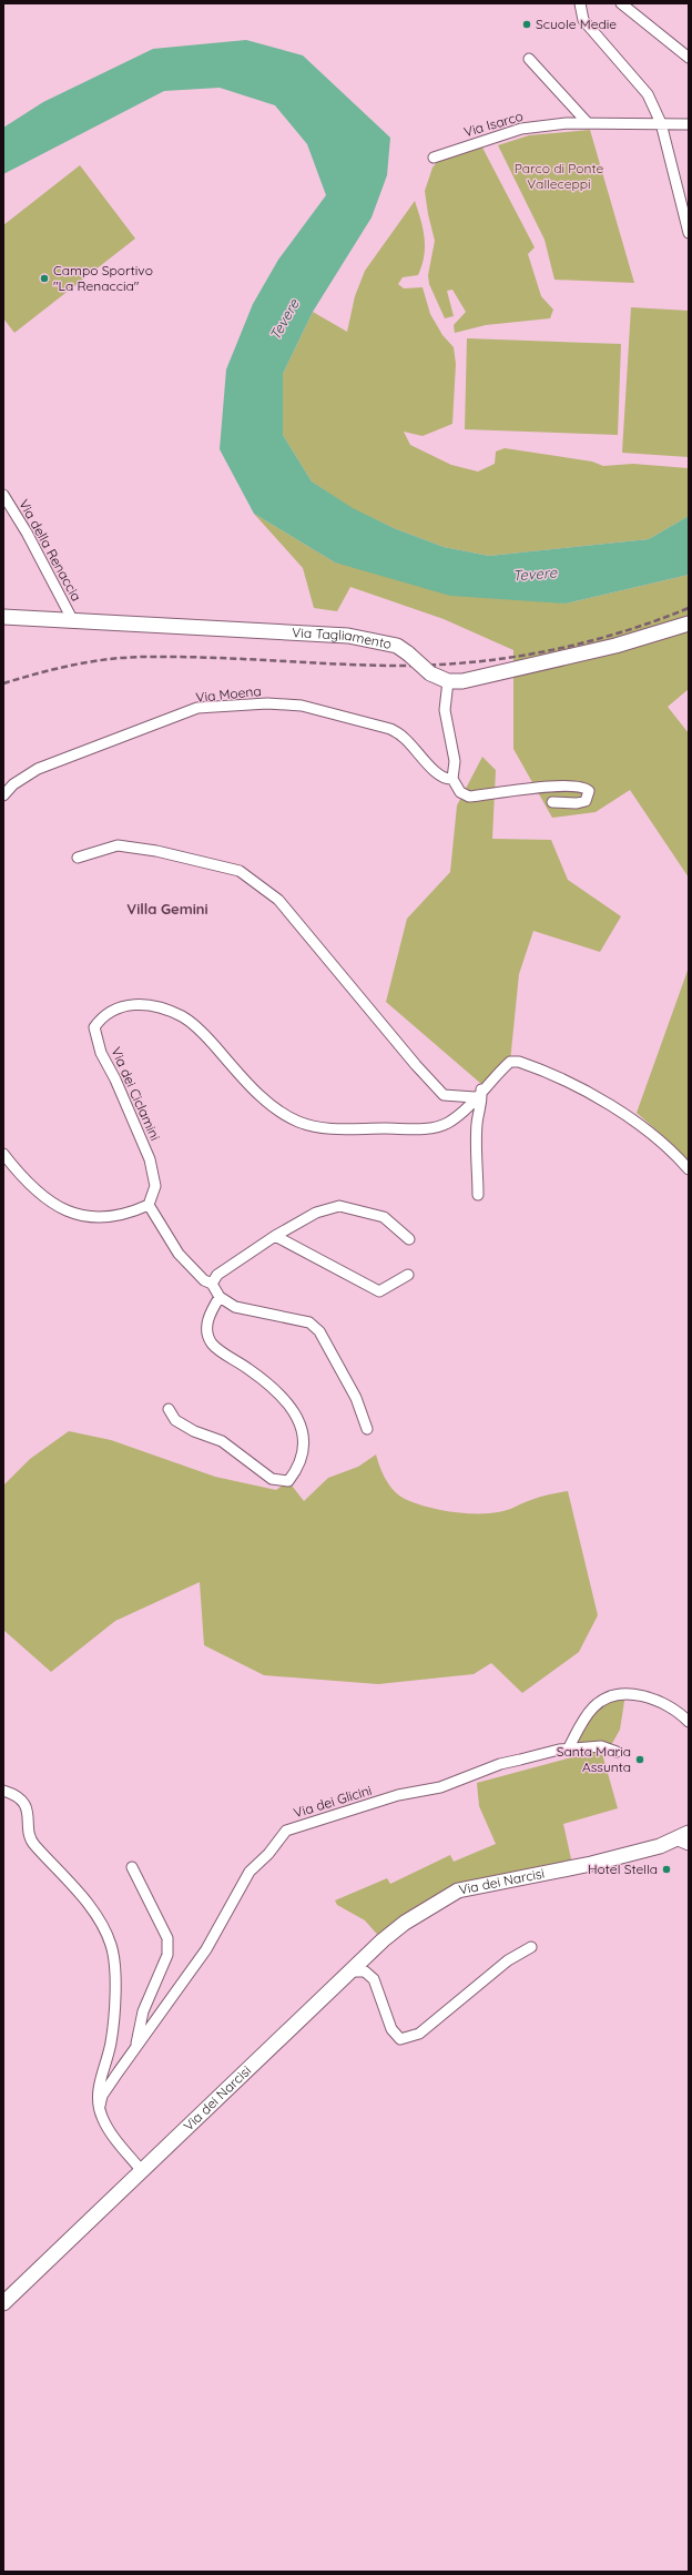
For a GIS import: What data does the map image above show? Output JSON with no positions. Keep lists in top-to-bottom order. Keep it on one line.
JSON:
{"streets":{"street":["Via Isarco","Via della Renaccia","Via Tagliamento","Via Moena","Via dei Ciclamini","Via dei Glicini","Via dei Narcisi"]},"crossings":[["Via della Renaccia","Via Tagliamento"]],"districts":["Villa Gemini"],"water":["Tevere"],"parks":["Parco di Ponte Valleceppi"],"places":["Scuole Medie","Campo Sportivo \"La Renaccia\"","Santa Maria Assunta","Hotel Stella"]}
